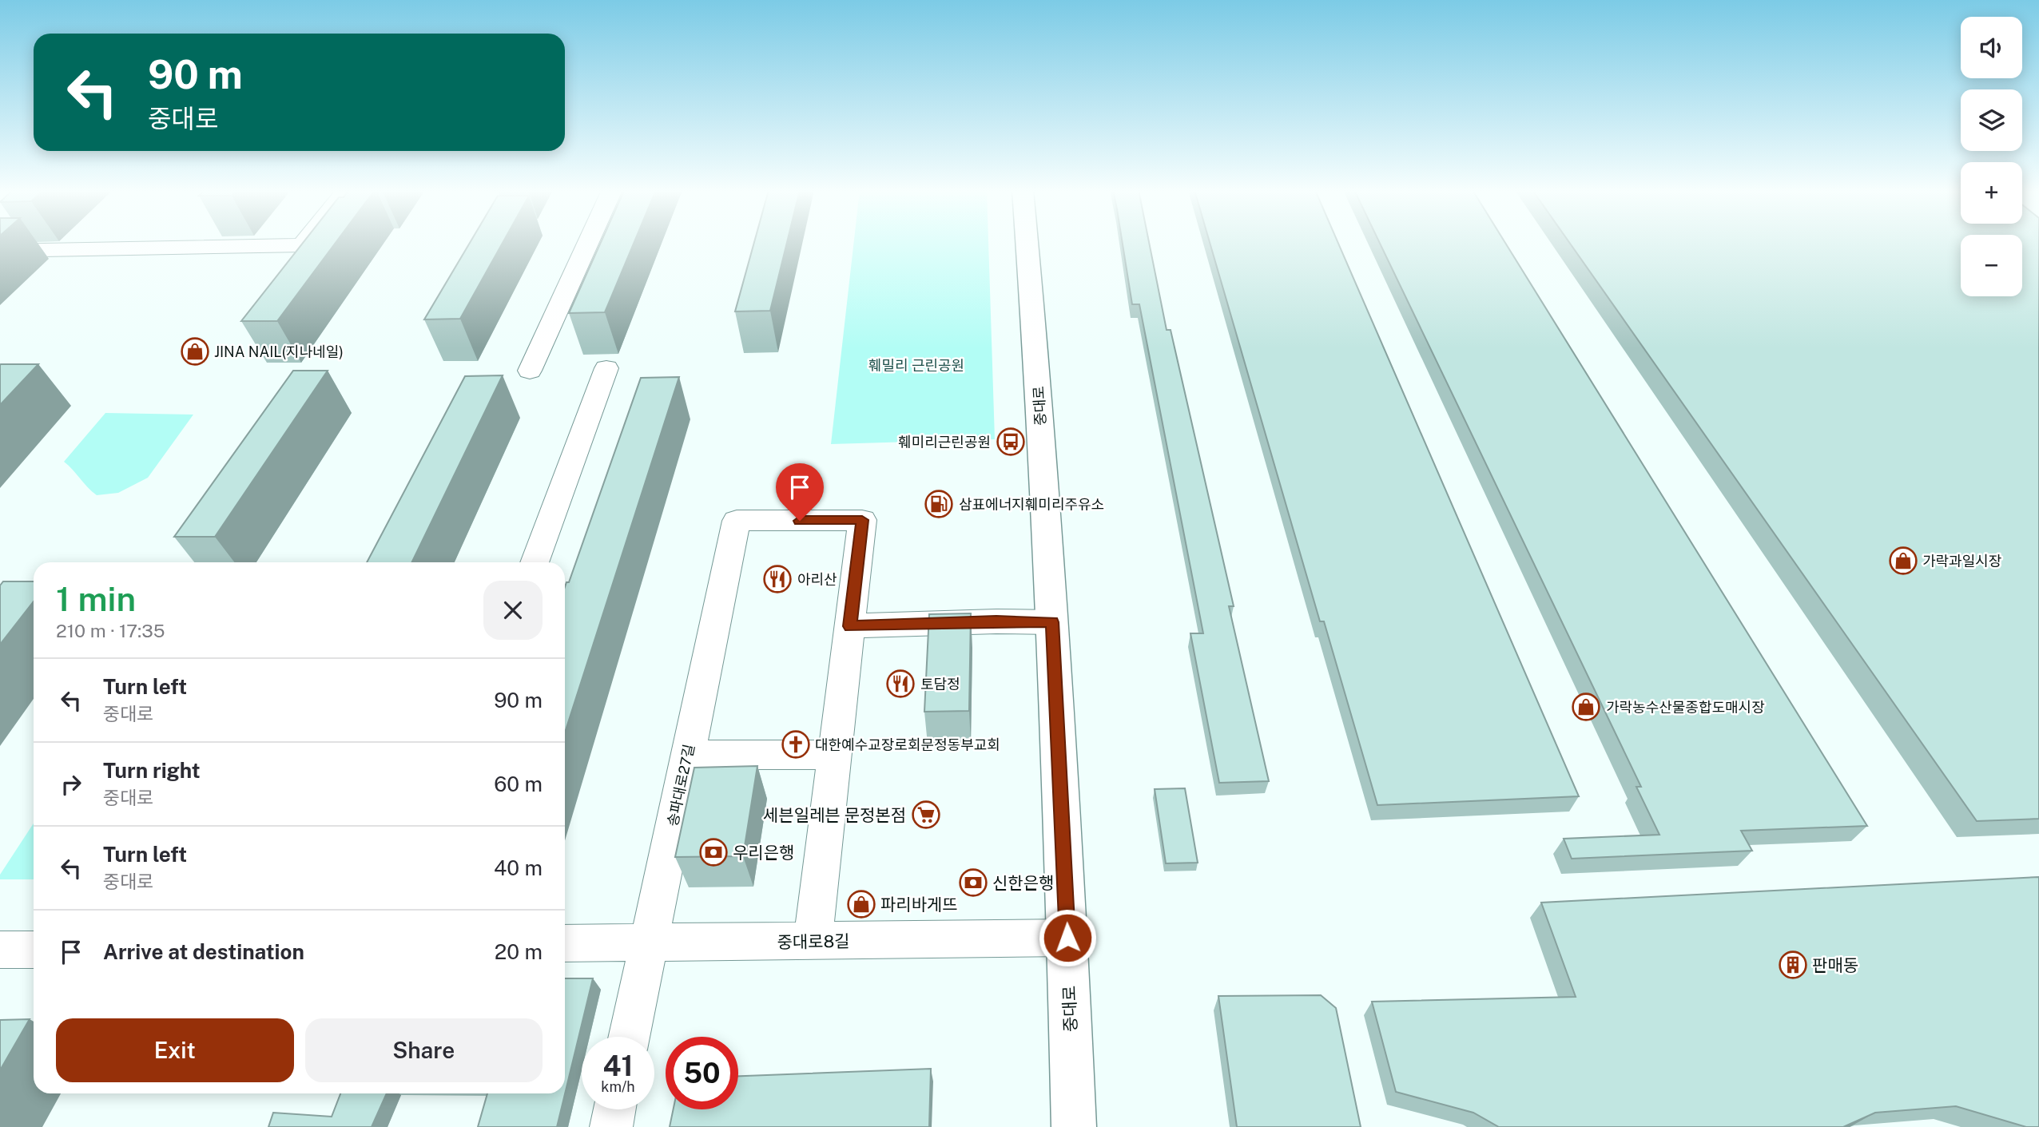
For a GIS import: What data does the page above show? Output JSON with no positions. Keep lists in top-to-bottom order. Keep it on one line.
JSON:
{"streets":{"main road":["중대로"],"street":["송파대로27길","중대로8길"]},"crossings":[["중대로","중대로8길"],["송파대로27길","중대로8길"]],"parks":["훼밀리 근린공원"],"places":{"shop":["JINA NAIL(지나네일)","가락과일시장","가락농수산물종합도매시장","파리바게뜨"],"bus stop":["훼미리근린공원"],"fuel station":["삼표에너지훼미리주유소"],"restaurant":["아리산","토담정"],"church":["대한예수교장로회문정동부교회"],"supermarket":["세븐일레븐 문정본점"],"bank":["우리은행","신한은행"],"building":["판매동"]},"page":{"map_buttons":["+","−"],"turn":["90 m","중대로"],"heading":["1 min","210 m · 17:35"],"list":[{"name":"Turn left","note":"중대로","value":"90 m"},{"name":"Turn right","note":"중대로","value":"60 m"},{"name":"Turn left","note":"중대로","value":"40 m"},{"name":"Arrive at destination","value":"20 m"}],"buttons":["Exit","Share"],"speed":"41 km/h","limit":"50"}}
